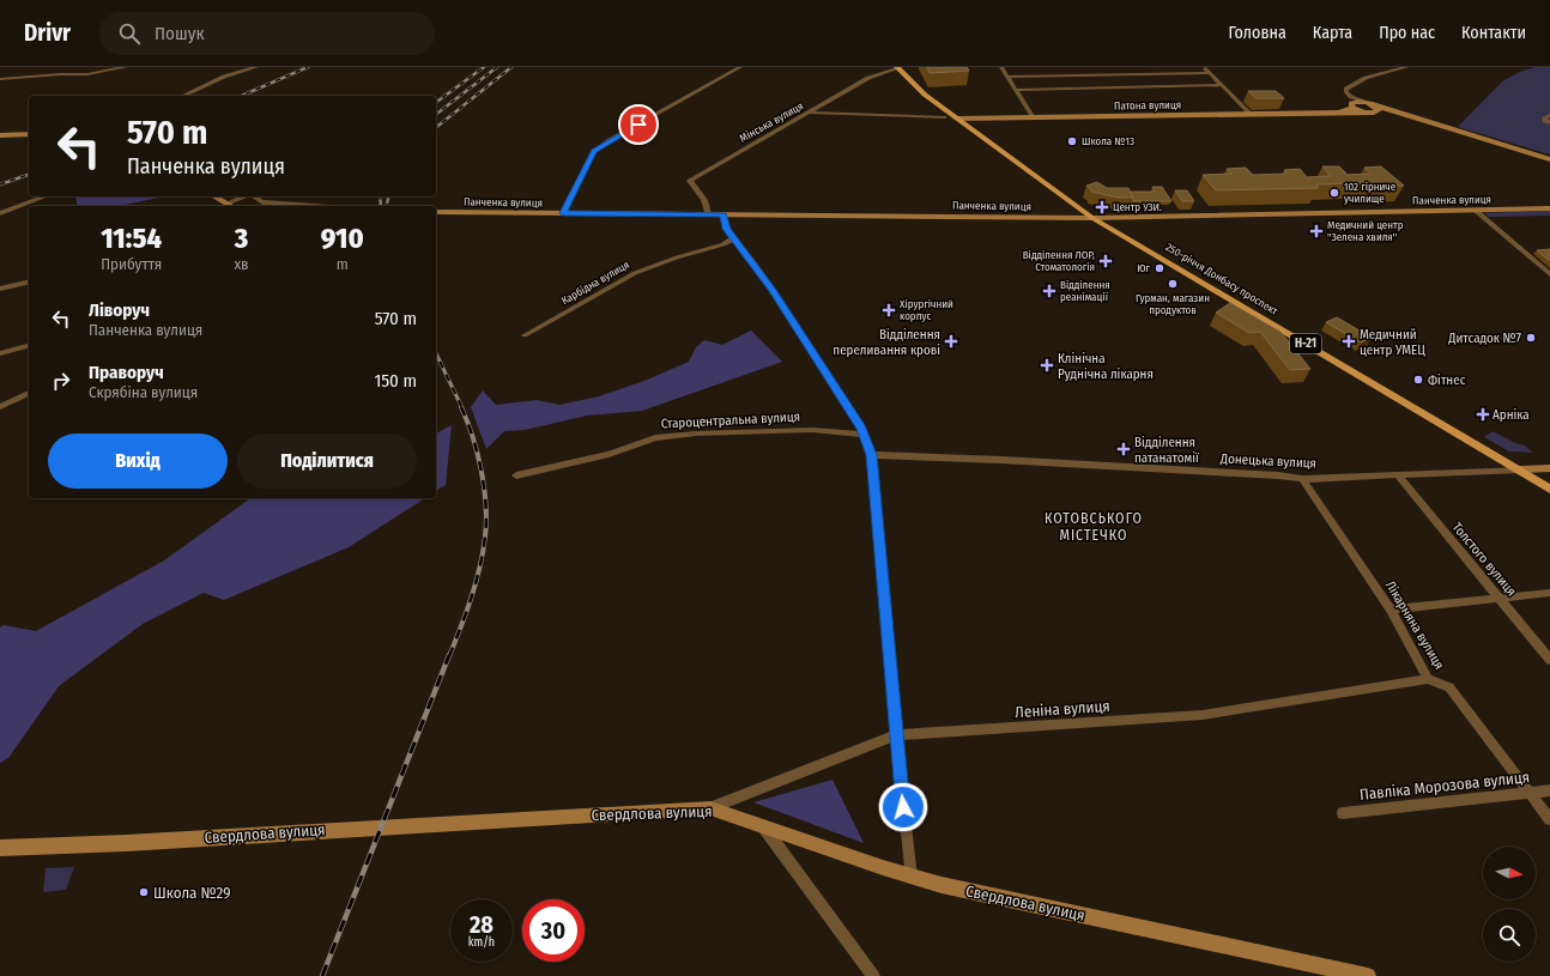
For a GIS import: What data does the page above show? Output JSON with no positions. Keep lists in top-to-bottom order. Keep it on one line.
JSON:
{"streets":{"main road":["250-річчя Донбасу проспект","Н-21"],"street":["Патона вулиця","Мінська вулиця","Панченка вулиця","Карбідна вулиця","Староцентральна вулиця","Донецька вулиця","Толстого вулиця","Лікарняна вулиця","Леніна вулиця","Павліка Морозова вулиця","Свердлова вулиця"]},"crossings":[["Патона вулиця","250-річчя Донбасу проспект"],["Мінська вулиця","Панченка вулиця"],["Мінська вулиця","250-річчя Донбасу проспект"],["Панченка вулиця","250-річчя Донбасу проспект"],["250-річчя Донбасу проспект","Донецька вулиця"],["Донецька вулиця","Толстого вулиця"],["Донецька вулиця","Лікарняна вулиця"],["Лікарняна вулиця","Леніна вулиця"],["Лікарняна вулиця","Павліка Морозова вулиця"],["Леніна вулиця","Свердлова вулиця"]],"districts":["КОТОВСЬКОГО МІСТЕЧКО"],"places":{"other":["Школа №13","102 гірниче училище","Юг","Гурман, магазин продуктов","Дитсадок №7","Фітнес","Школа №29"],"health":["Центр УЗИ.","Медичний центр \"Зелена хвиля\"","Відділення ЛОР, Стоматологія","Відділення реанімації","Хірургічний корпус","Відділення переливання крові","Медичний центр УМЕЦ","Клінічна Руднічна лікарня","Арніка","Відділення патанатомії"]},"north":"right","page":{"header":"Drivr","search":"Пошук","nav":["Головна","Карта","Про нас","Контакти"],"turn":["570 m","Панченка вулиця"],"eta":["11:54","Прибуття","3","хв","910","m"],"list":[{"name":"Ліворуч","note":"Панченка вулиця","value":"570 m"},{"name":"Праворуч","note":"Скрябіна вулиця","value":"150 m"}],"buttons":["Вихід","Поділитися"],"speed":"28 km/h","limit":"30"}}
